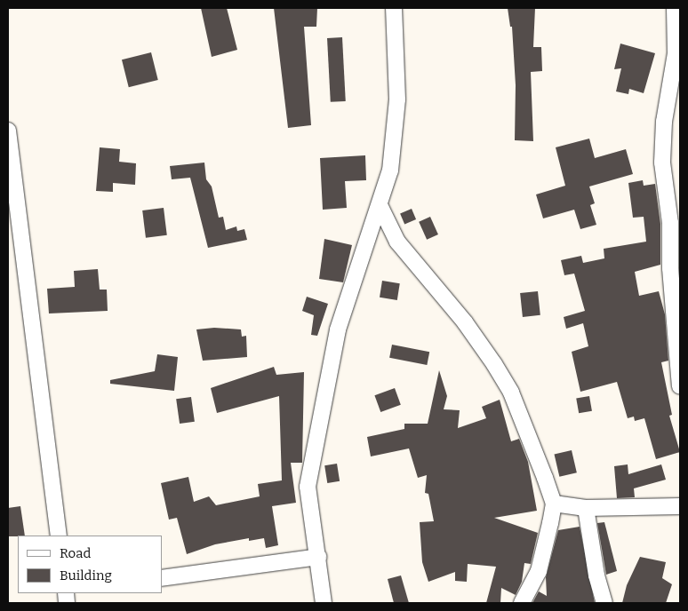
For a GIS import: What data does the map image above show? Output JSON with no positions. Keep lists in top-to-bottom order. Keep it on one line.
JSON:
{"legend":["Road","Building"]}
